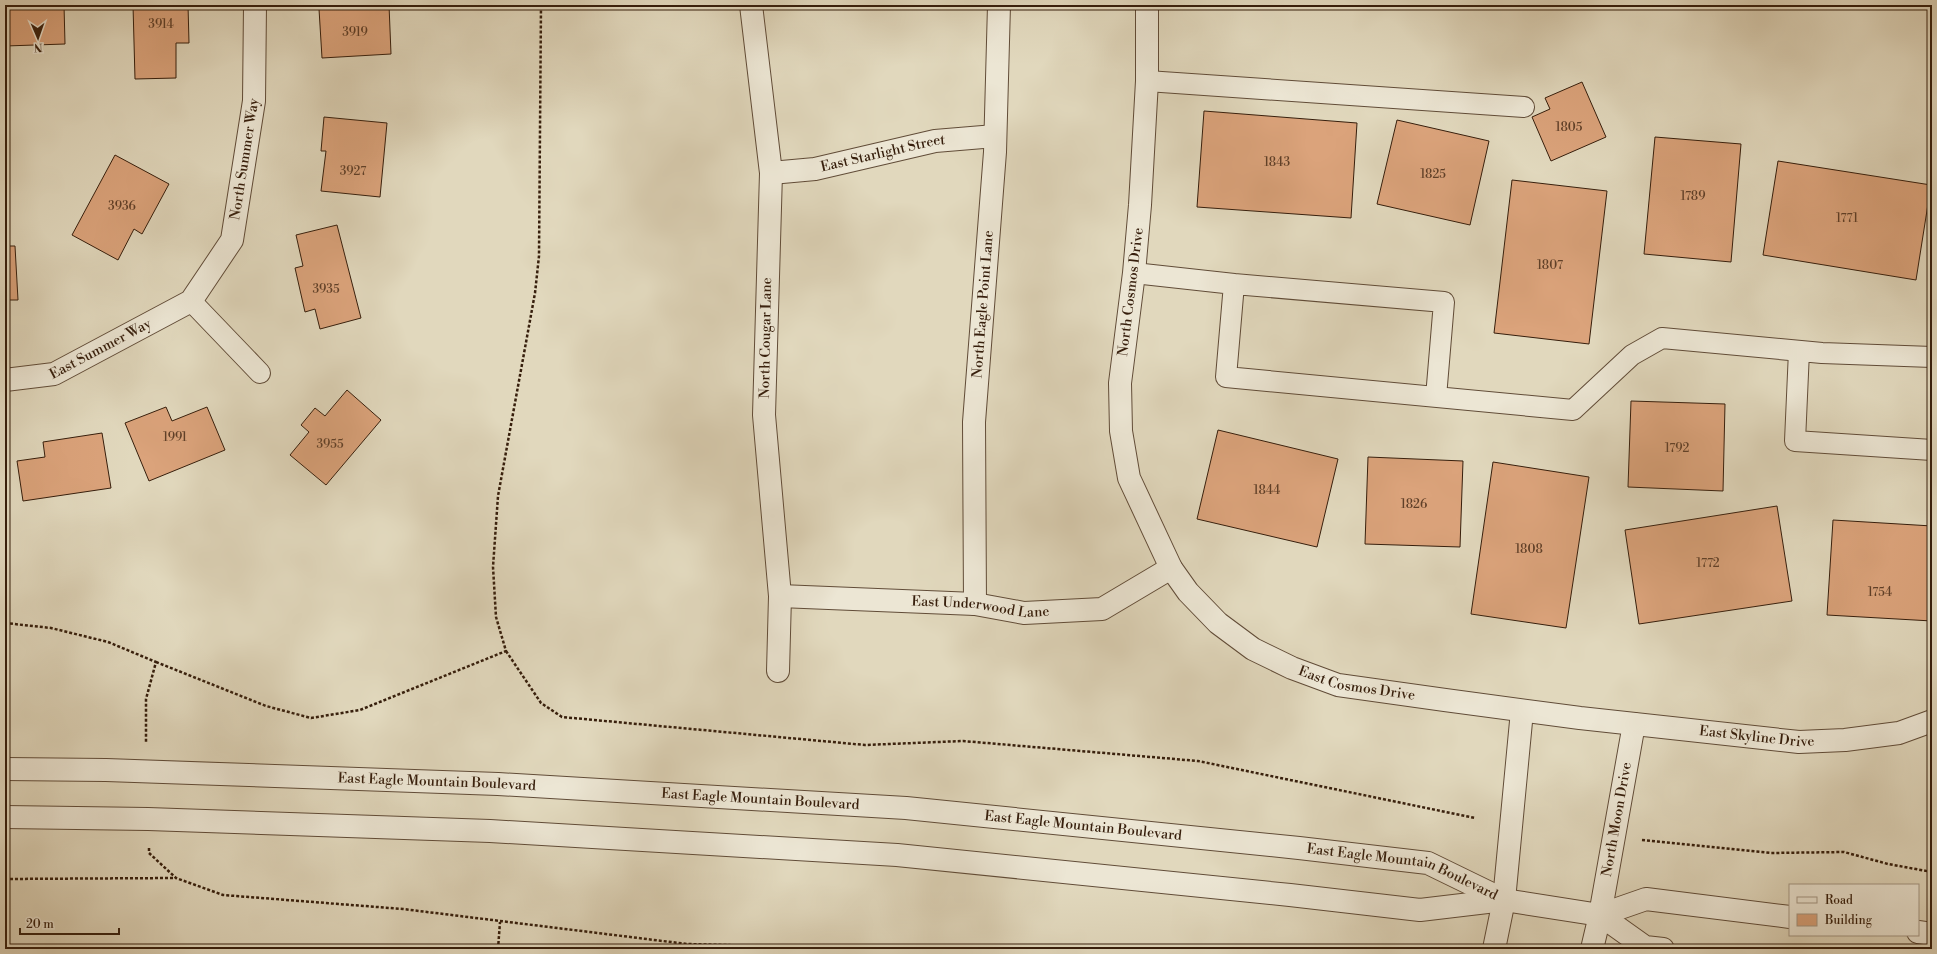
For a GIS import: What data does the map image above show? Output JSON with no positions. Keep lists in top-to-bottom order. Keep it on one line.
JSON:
{"streets":{"street":["East Starlight Street","North Summer Way","North Cosmos Drive","North Eagle Point Lane","North Cougar Lane","East Summer Way","East Underwood Lane","East Cosmos Drive","East Skyline Drive","East Eagle Mountain Boulevard","North Moon Drive"]},"crossings":[["East Starlight Street","North Eagle Point Lane"],["East Starlight Street","North Cougar Lane"],["North Summer Way","East Summer Way"],["North Cosmos Drive","East Underwood Lane"],["North Cosmos Drive","East Cosmos Drive"],["North Eagle Point Lane","East Underwood Lane"],["North Cougar Lane","East Underwood Lane"],["East Underwood Lane","East Cosmos Drive"],["East Cosmos Drive","East Skyline Drive"],["East Skyline Drive","North Moon Drive"],["East Eagle Mountain Boulevard","North Moon Drive"]],"house_numbers":["3914","3919","1805","1843","3927","1825","1789","3936","1771","1807","3935","1991","3955","1792","1844","1826","1808","1772","1754"],"legend":["Road","Building"],"scale_bar":"20 m","north":"bottom"}
